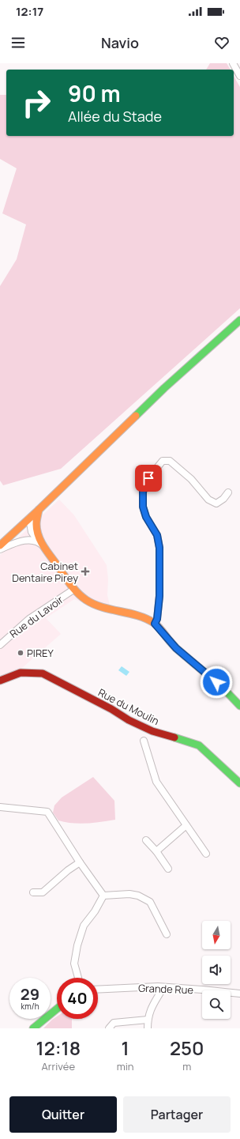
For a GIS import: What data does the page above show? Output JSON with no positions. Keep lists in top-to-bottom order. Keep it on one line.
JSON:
{"streets":{"street":["Rue du Lavoir","Rue du Moulin","Grande Rue"]},"places":{"health":["Cabinet Dentaire Pirey"],"other":["PIREY"]},"north":"bottom","page":{"status":"12:17","header":"Navio","turn":["90 m","Allée du Stade"],"speed":"29 km/h","limit":"40","eta":["12:18","Arrivée","1","min","250","m"],"buttons":["Quitter","Partager"]}}
